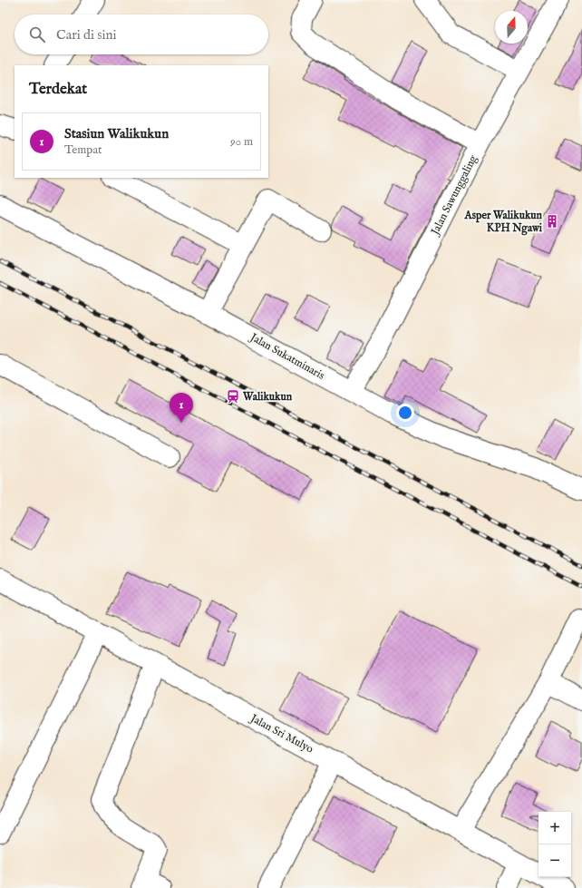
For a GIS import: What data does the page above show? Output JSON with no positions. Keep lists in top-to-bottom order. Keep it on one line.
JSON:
{"streets":{"street":["Jalan Sawunggaling","Jalan Sukatminaris","Jalan Sri Mulyo"]},"crossings":[["Jalan Sawunggaling","Jalan Sukatminaris"]],"places":{"building":["Asper Walikukun KPH Ngawi"],"station":["Walikukun"]},"north":"top","page":{"search":"Cari di sini","heading":"Terdekat","list":[{"mark":"1","name":"Stasiun Walikukun","note":"Tempat","value":"90 m"}],"pins":"1","map_buttons":["+","−"]}}
